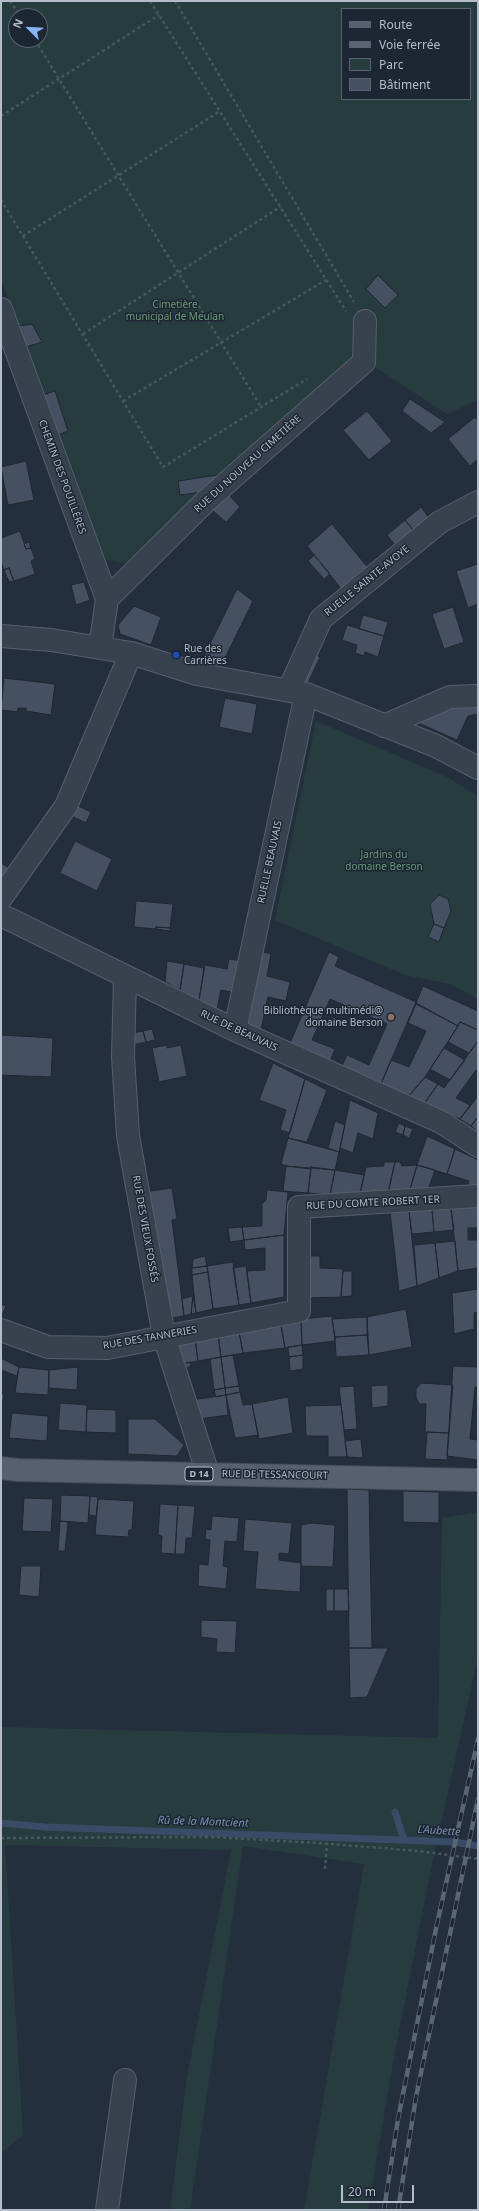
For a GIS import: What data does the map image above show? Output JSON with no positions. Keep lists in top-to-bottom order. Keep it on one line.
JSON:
{"streets":{"main road":["D 14","RUE DE TESSANCOURT"],"street":["RUE DU NOUVEAU CIMETIÈRE","CHEMIN DES POUILLÈRES","RUELLE SAINTE-AVOYE","RUELLE BEAUVAIS","RUE DE BEAUVAIS","RUE DU COMTE ROBERT 1ER","RUE DES VIEUX FOSSÉS","RUE DES TANNERIES"]},"crossings":[["RUE DU NOUVEAU CIMETIÈRE","CHEMIN DES POUILLÈRES"],["RUELLE SAINTE-AVOYE","RUELLE BEAUVAIS"],["RUELLE BEAUVAIS","RUE DE BEAUVAIS"],["RUE DE BEAUVAIS","RUE DES VIEUX FOSSÉS"],["RUE DU COMTE ROBERT 1ER","RUE DES TANNERIES"],["RUE DES VIEUX FOSSÉS","RUE DES TANNERIES"],["RUE DES VIEUX FOSSÉS","RUE DE TESSANCOURT"]],"water":["Rû de la Montcient","L'Aubette"],"parks":["Cimetière municipal de Meulan","Jardins du domaine Berson"],"places":["Rue des Carrières","Bibliothèque multimédi@ domaine Berson"],"legend":["Route","Voie ferrée","Parc","Bâtiment"],"scale_bar":"20 m","north":"top left"}
